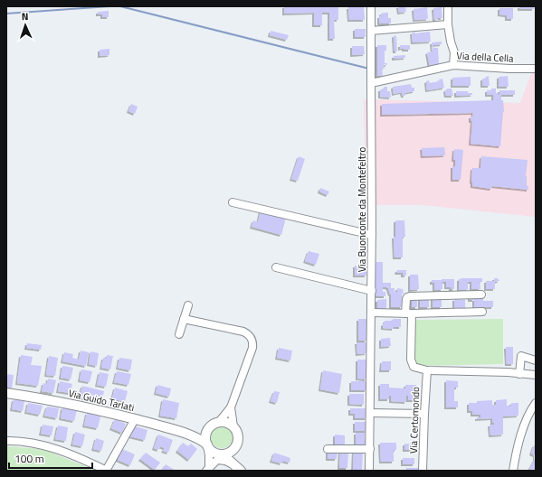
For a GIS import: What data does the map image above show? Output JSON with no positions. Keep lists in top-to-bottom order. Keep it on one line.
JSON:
{"streets":{"main road":["Via Guido Tarlati"],"street":["Via della Cella","Via Buonconte da Montefeltro","Via Certomondo"]},"crossings":[["Via della Cella","Via Buonconte da Montefeltro"]],"scale_bar":"100 m","north":"top"}
